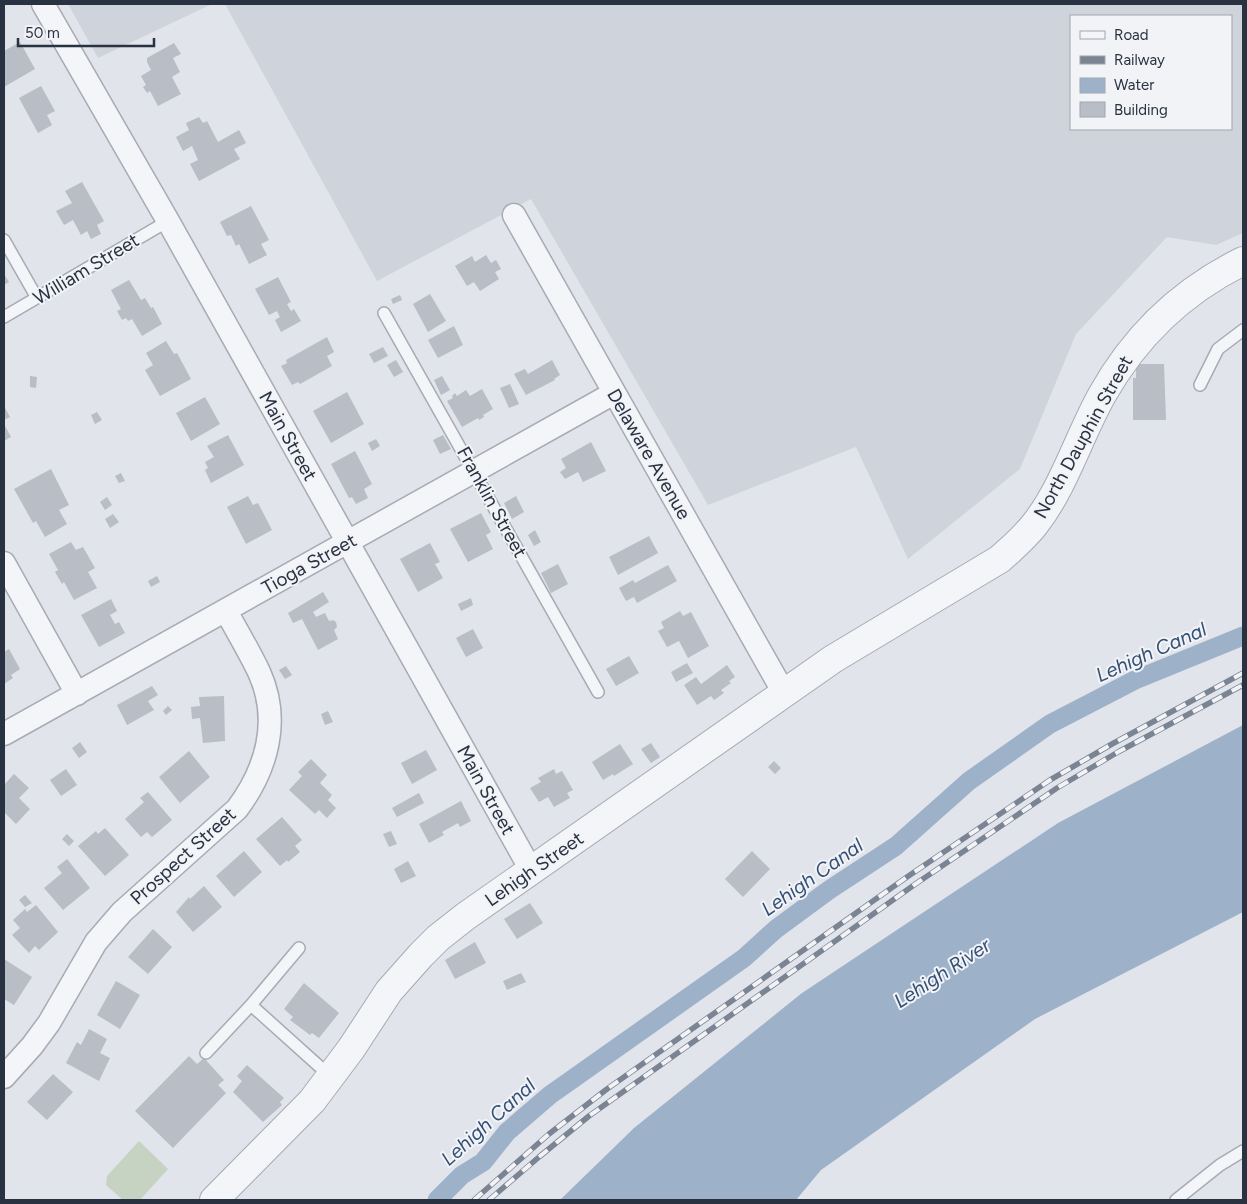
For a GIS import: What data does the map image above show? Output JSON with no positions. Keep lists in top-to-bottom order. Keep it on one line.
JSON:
{"streets":{"street":["Main Street","North Dauphin Street","Delaware Avenue","Tioga Street","Prospect Street","Lehigh Street"],"lane":["William Street","Franklin Street"]},"crossings":[["William Street","Main Street"],["Main Street","Tioga Street"],["Main Street","Lehigh Street"],["North Dauphin Street","Lehigh Street"],["Delaware Avenue","Tioga Street"],["Delaware Avenue","Lehigh Street"],["Franklin Street","Tioga Street"],["Tioga Street","Prospect Street"]],"water":["Lehigh Canal","Lehigh River"],"legend":["Road","Railway","Water","Building"],"scale_bar":"50 m"}
